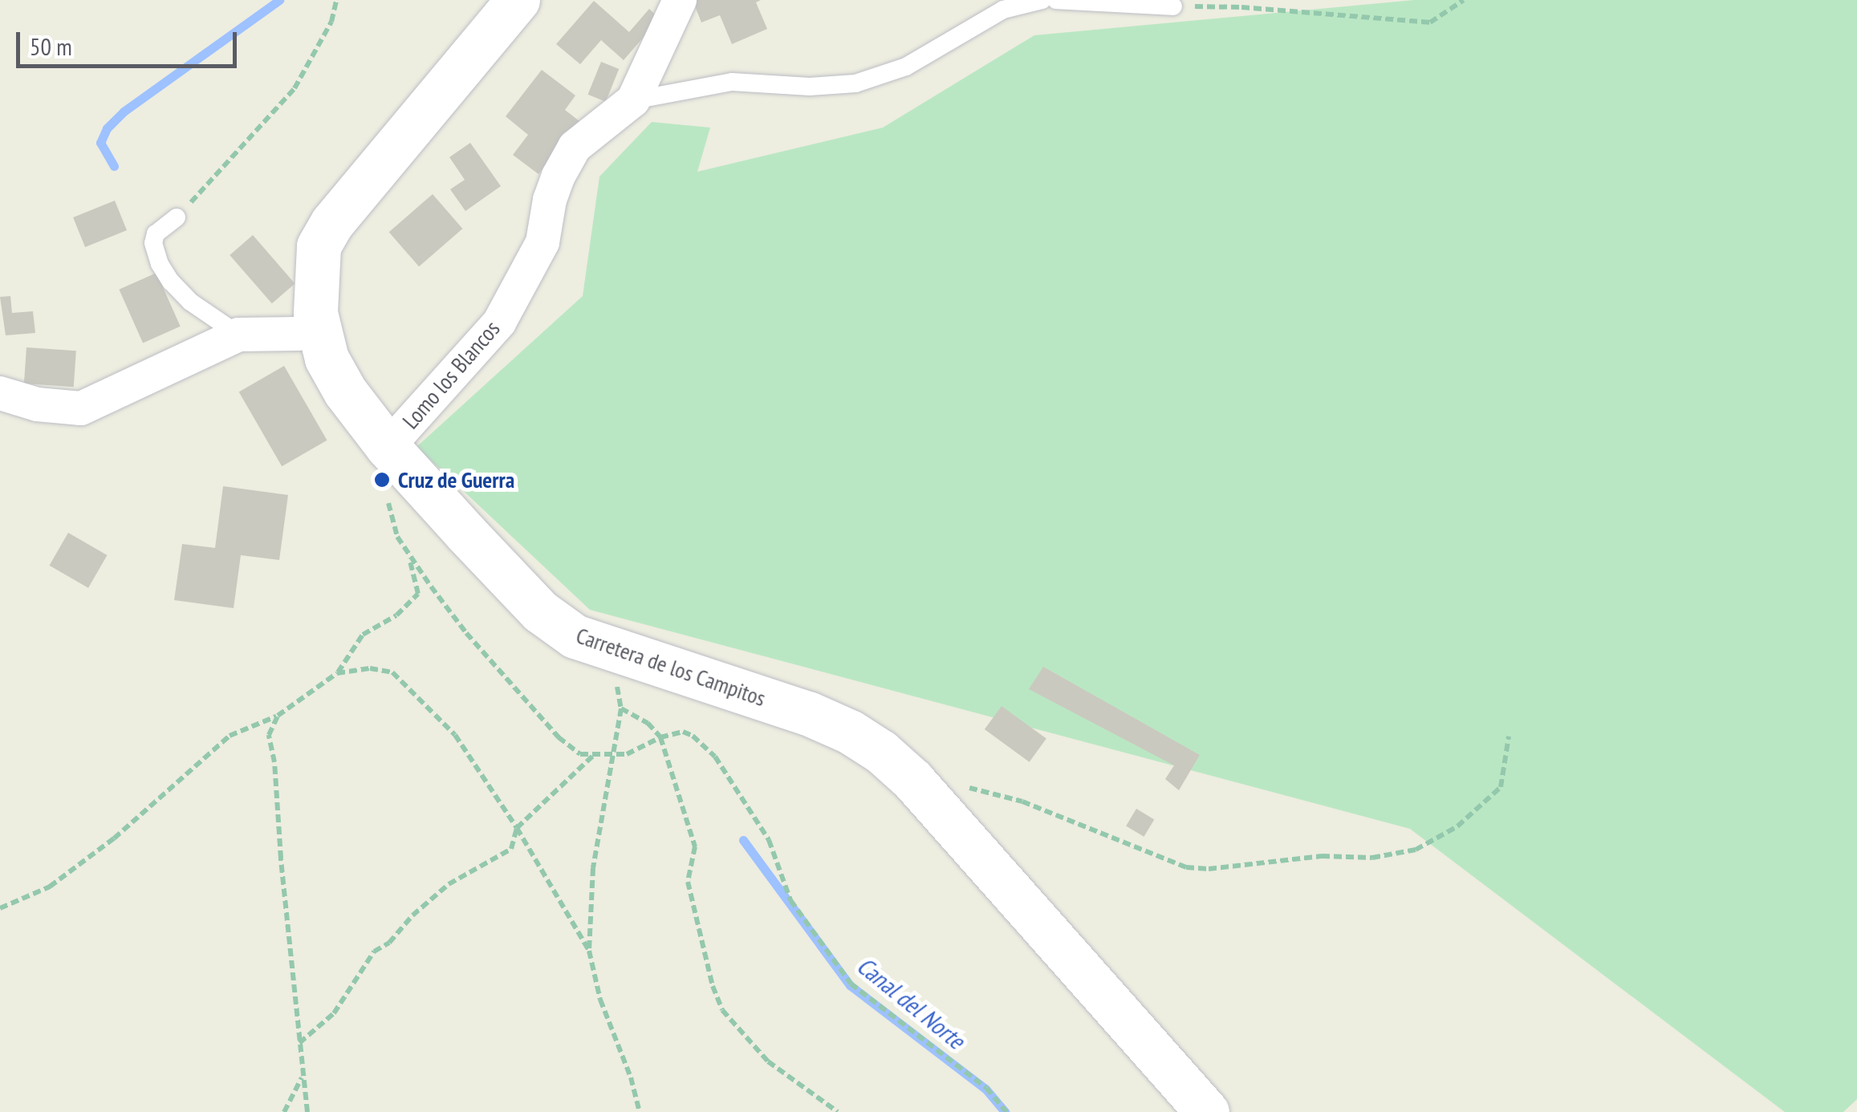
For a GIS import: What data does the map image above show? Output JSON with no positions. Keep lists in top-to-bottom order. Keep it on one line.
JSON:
{"streets":{"main road":["Carretera de los Campitos"],"street":["Lomo los Blancos"]},"crossings":[["Lomo los Blancos","Carretera de los Campitos"]],"water":["Canal del Norte"],"places":["Cruz de Guerra"],"scale_bar":"50 m"}
